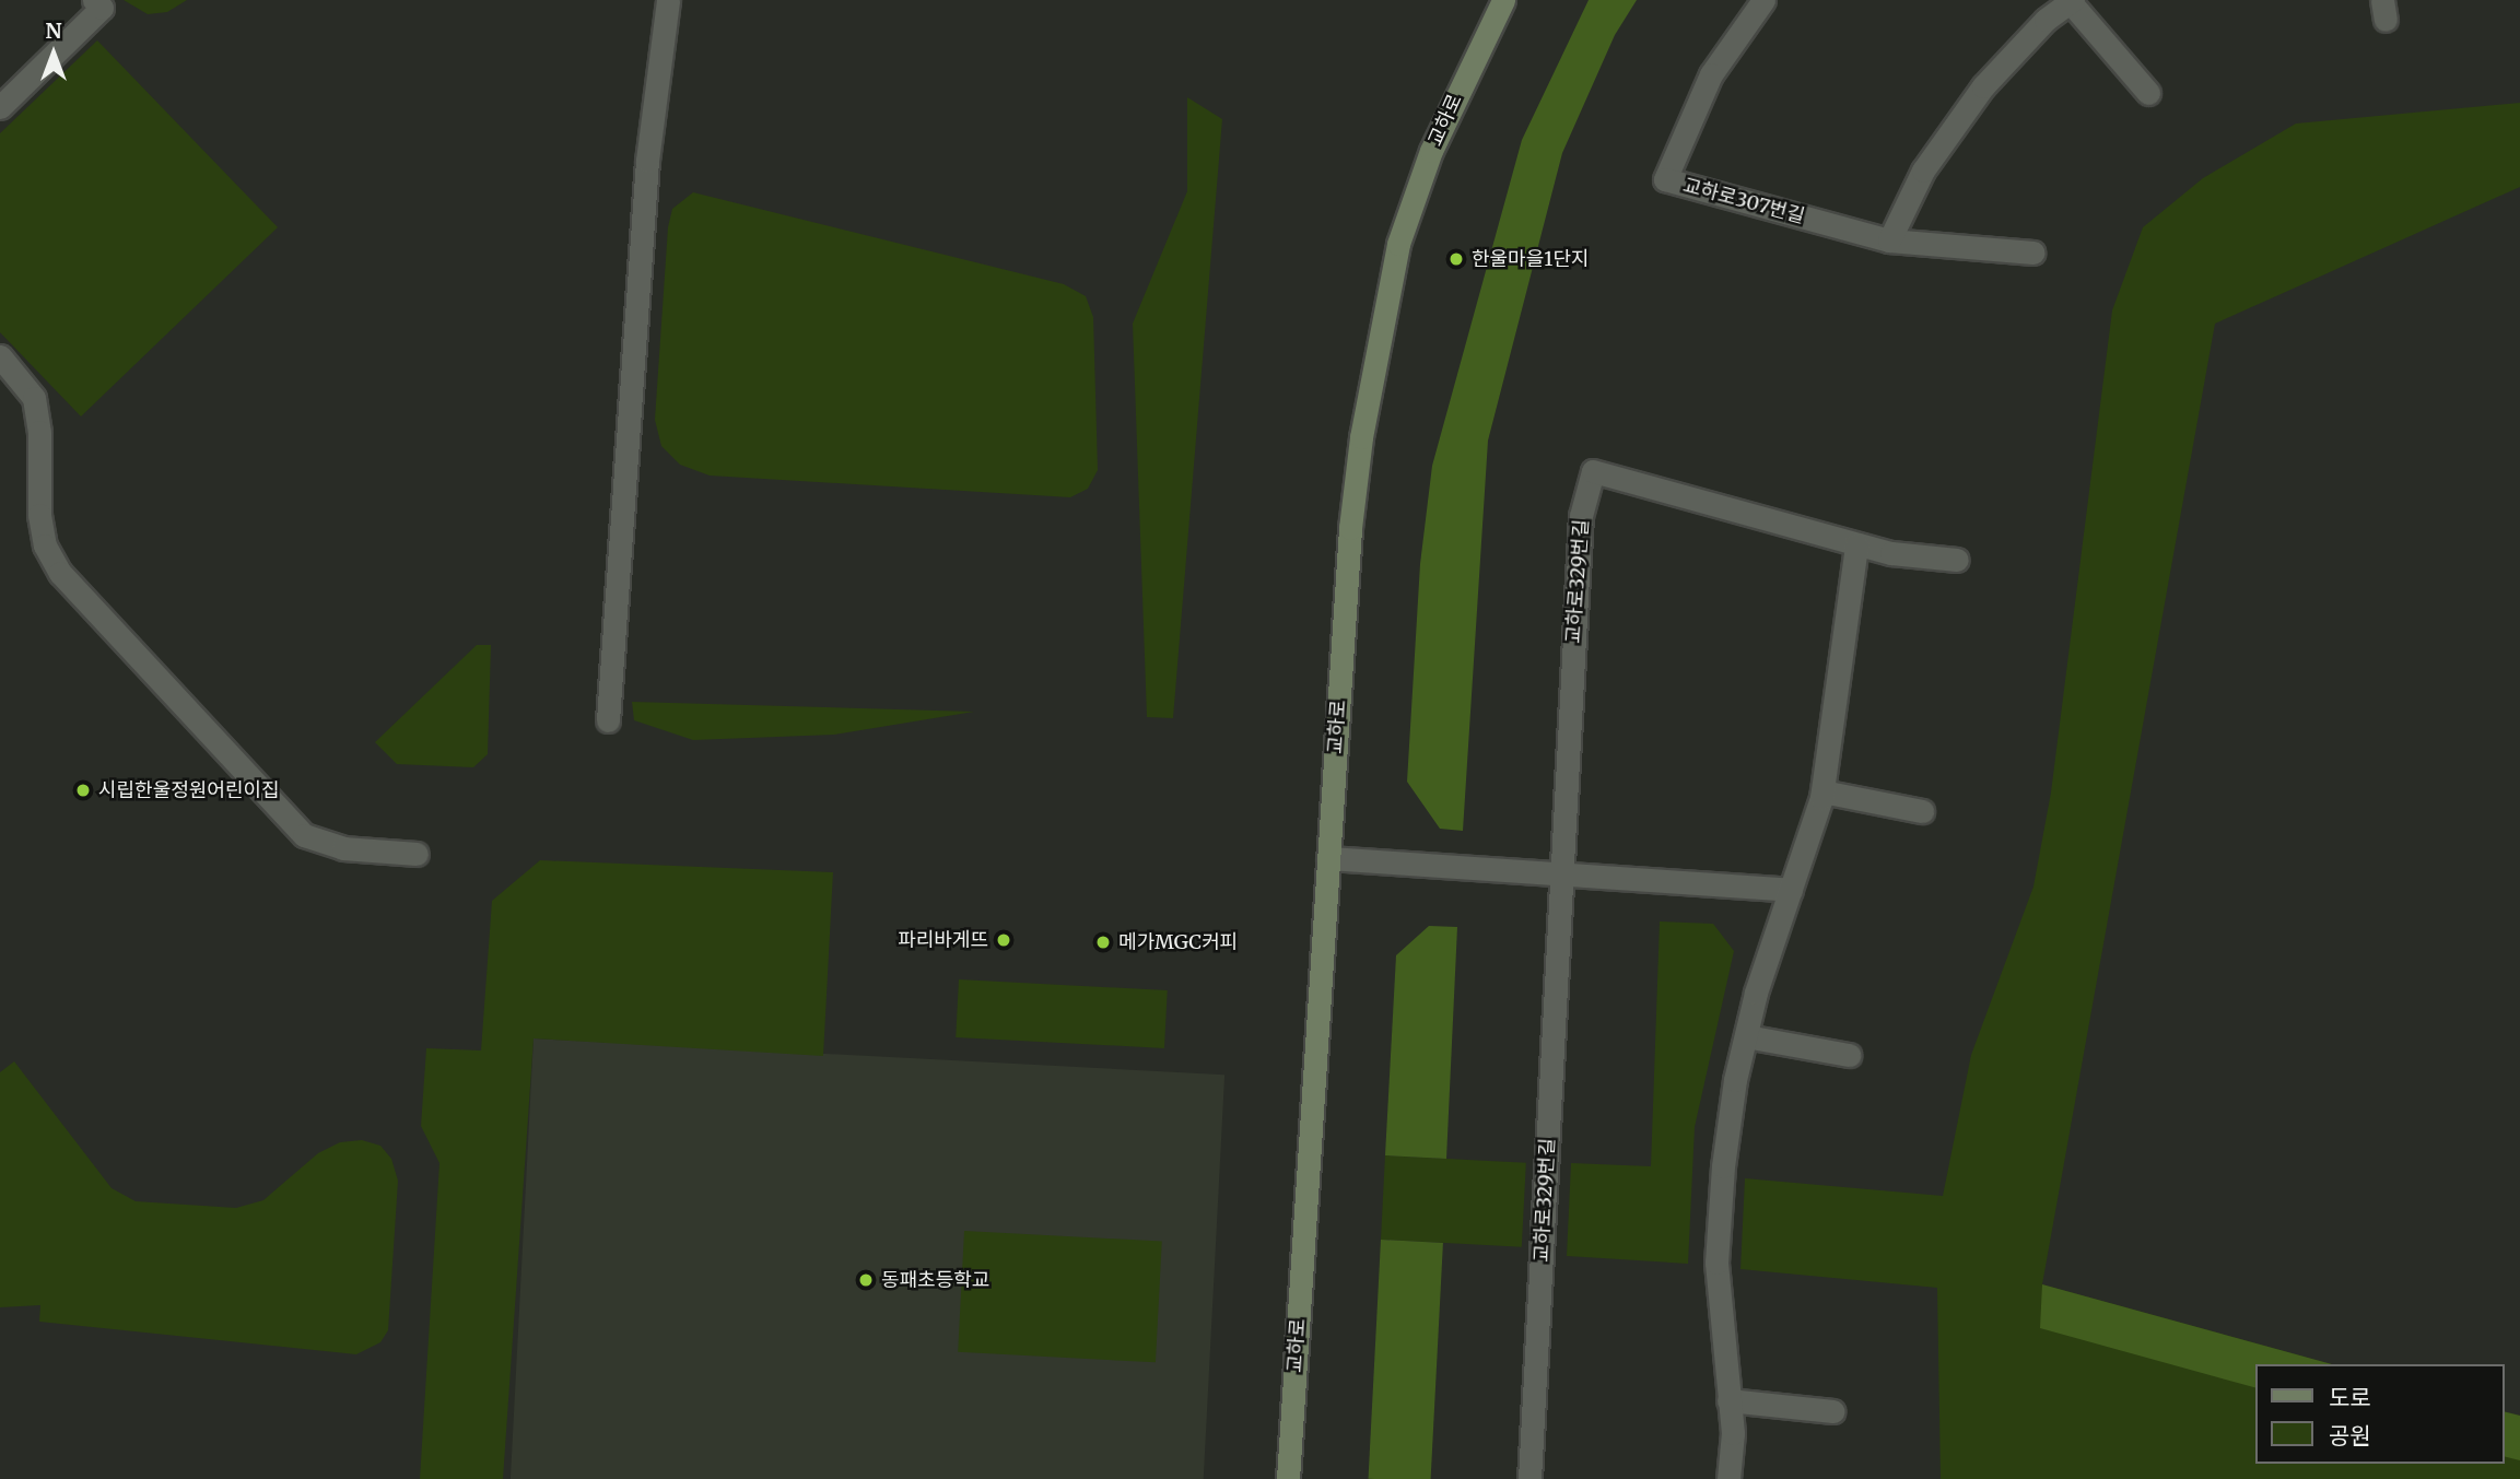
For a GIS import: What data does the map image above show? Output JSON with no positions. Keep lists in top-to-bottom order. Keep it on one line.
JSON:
{"streets":{"street":["교하로","교하로307번길","교하로329번길"]},"places":["한울마을1단지","시립한울정원어린이집","파리바게뜨","메가MGC커피","동패초등학교"],"legend":["도로","공원"],"north":"top"}
